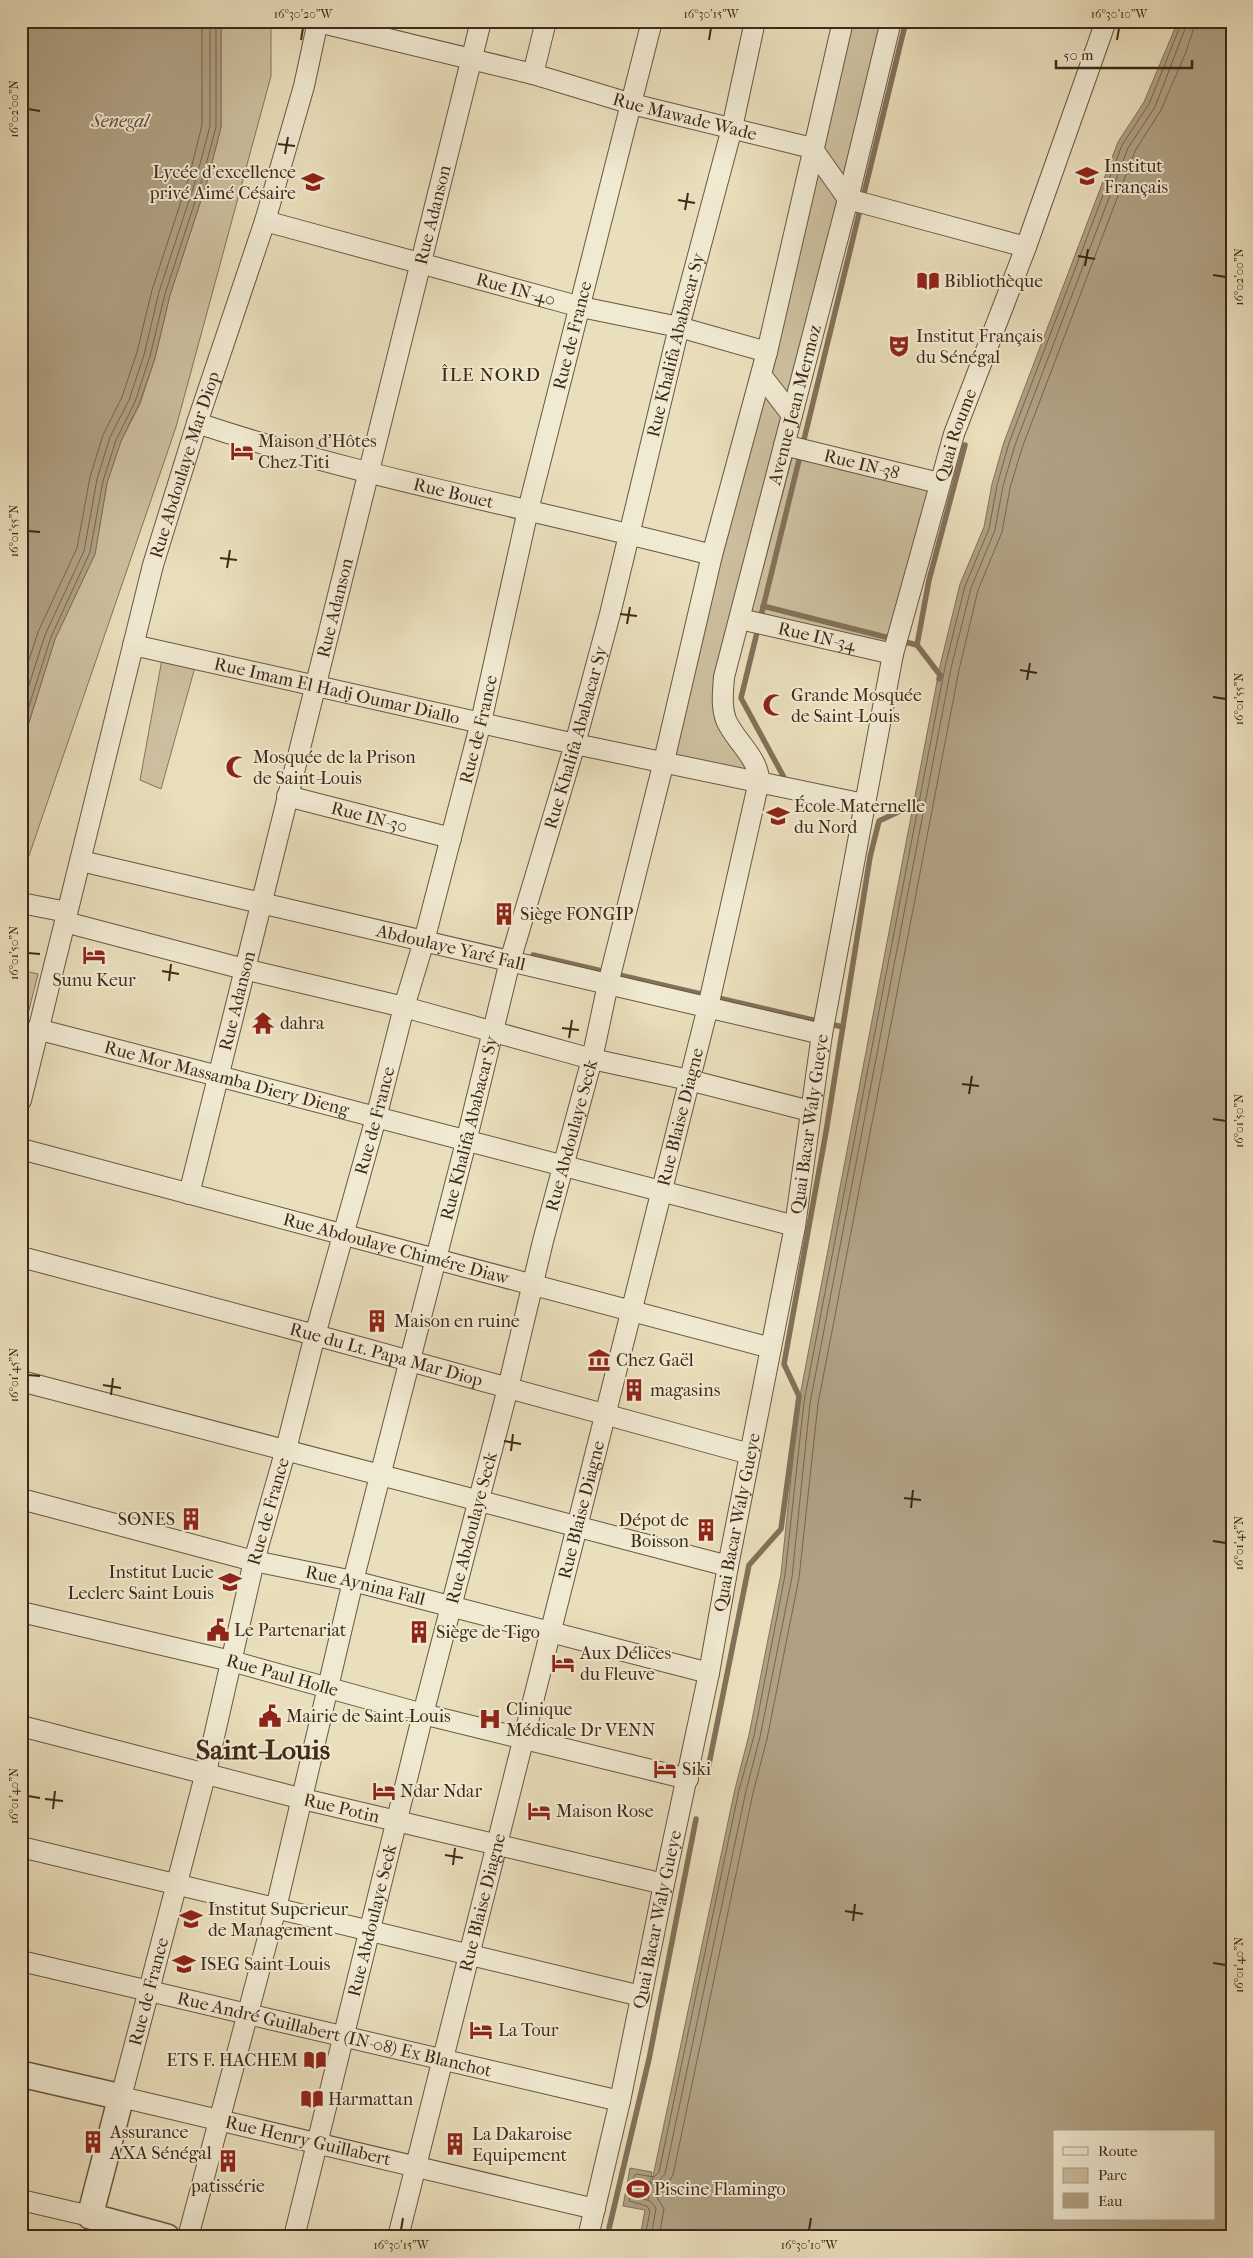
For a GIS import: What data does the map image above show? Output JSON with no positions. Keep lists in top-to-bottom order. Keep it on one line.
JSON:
{"streets":{"street":["Rue Mawade Wade","Rue Adanson","Rue IN-40","Rue de France","Rue Khalifa Ababacar Sy","Avenue Jean Mermoz","Quai Roume","Rue Abdoulaye Mar Diop","Rue IN-38","Rue Bouet","Rue IN-34","Rue Imam El Hadj Oumar Diallo","Rue IN-30","Abdoulaye Yaré Fall","Rue Mor Massamba Diery Dieng","Rue Blaise Diagne","Quai Bacar Waly Gueye","Rue Abdoulaye Seck","Rue Abdoulaye Chimére Diaw","Rue du Lt. Papa Mar Diop","Rue Aynina Fall","Rue Paul Holle","Rue Potin","Rue André Guillabert (IN-08) Ex Blanchot","Rue Henry Guillabert"]},"crossings":[["Rue Mawade Wade","Rue Adanson"],["Rue Mawade Wade","Rue de France"],["Rue Mawade Wade","Rue Khalifa Ababacar Sy"],["Rue Mawade Wade","Rue Abdoulaye Mar Diop"],["Rue Adanson","Rue IN-40"],["Rue Adanson","Rue Bouet"],["Rue Adanson","Rue Imam El Hadj Oumar Diallo"],["Rue Adanson","Rue IN-30"],["Rue Adanson","Abdoulaye Yaré Fall"],["Rue Adanson","Rue Mor Massamba Diery Dieng"],["Rue Adanson","Rue Abdoulaye Chimére Diaw"],["Rue IN-40","Rue de France"],["Rue IN-40","Rue Khalifa Ababacar Sy"],["Rue IN-40","Rue Abdoulaye Mar Diop"],["Rue de France","Rue Bouet"],["Rue de France","Rue Imam El Hadj Oumar Diallo"],["Rue de France","Rue IN-30"],["Rue de France","Abdoulaye Yaré Fall"],["Rue de France","Rue Mor Massamba Diery Dieng"],["Rue de France","Rue Abdoulaye Chimére Diaw"],["Rue de France","Rue du Lt. Papa Mar Diop"],["Rue de France","Rue Aynina Fall"],["Rue de France","Rue Paul Holle"],["Rue de France","Rue Potin"],["Rue de France","Rue André Guillabert (IN-08) Ex Blanchot"],["Rue de France","Rue Henry Guillabert"],["Rue Khalifa Ababacar Sy","Rue Bouet"],["Rue Khalifa Ababacar Sy","Rue Imam El Hadj Oumar Diallo"],["Rue Khalifa Ababacar Sy","Abdoulaye Yaré Fall"],["Rue Khalifa Ababacar Sy","Rue Mor Massamba Diery Dieng"],["Rue Khalifa Ababacar Sy","Rue Abdoulaye Chimére Diaw"],["Rue Khalifa Ababacar Sy","Rue du Lt. Papa Mar Diop"],["Rue Khalifa Ababacar Sy","Rue Aynina Fall"],["Rue Khalifa Ababacar Sy","Rue Paul Holle"],["Rue Khalifa Ababacar Sy","Rue Potin"],["Rue Khalifa Ababacar Sy","Rue André Guillabert (IN-08) Ex Blanchot"],["Rue Khalifa Ababacar Sy","Rue Henry Guillabert"],["Avenue Jean Mermoz","Rue IN-38"],["Avenue Jean Mermoz","Rue IN-34"],["Avenue Jean Mermoz","Rue Imam El Hadj Oumar Diallo"],["Avenue Jean Mermoz","Rue Blaise Diagne"],["Quai Roume","Rue IN-38"],["Quai Roume","Rue IN-34"],["Quai Roume","Rue Imam El Hadj Oumar Diallo"],["Quai Roume","Quai Bacar Waly Gueye"],["Rue Abdoulaye Mar Diop","Rue Bouet"],["Rue Abdoulaye Mar Diop","Rue Imam El Hadj Oumar Diallo"],["Rue Abdoulaye Mar Diop","Abdoulaye Yaré Fall"],["Rue Abdoulaye Mar Diop","Rue Mor Massamba Diery Dieng"],["Rue Imam El Hadj Oumar Diallo","Rue Blaise Diagne"],["Rue Imam El Hadj Oumar Diallo","Quai Bacar Waly Gueye"],["Rue Imam El Hadj Oumar Diallo","Rue Abdoulaye Seck"],["Abdoulaye Yaré Fall","Rue Blaise Diagne"],["Abdoulaye Yaré Fall","Quai Bacar Waly Gueye"],["Abdoulaye Yaré Fall","Rue Abdoulaye Seck"],["Rue Mor Massamba Diery Dieng","Rue Blaise Diagne"],["Rue Mor Massamba Diery Dieng","Quai Bacar Waly Gueye"],["Rue Mor Massamba Diery Dieng","Rue Abdoulaye Seck"],["Rue Blaise Diagne","Rue Abdoulaye Chimére Diaw"],["Rue Blaise Diagne","Rue du Lt. Papa Mar Diop"],["Rue Blaise Diagne","Rue Aynina Fall"],["Rue Blaise Diagne","Rue Paul Holle"],["Rue Blaise Diagne","Rue Potin"],["Rue Blaise Diagne","Rue André Guillabert (IN-08) Ex Blanchot"],["Rue Blaise Diagne","Rue Henry Guillabert"],["Quai Bacar Waly Gueye","Rue Abdoulaye Chimére Diaw"],["Quai Bacar Waly Gueye","Rue du Lt. Papa Mar Diop"],["Quai Bacar Waly Gueye","Rue Aynina Fall"],["Quai Bacar Waly Gueye","Rue Paul Holle"],["Quai Bacar Waly Gueye","Rue Potin"],["Quai Bacar Waly Gueye","Rue André Guillabert (IN-08) Ex Blanchot"],["Quai Bacar Waly Gueye","Rue Henry Guillabert"],["Rue Abdoulaye Seck","Rue Abdoulaye Chimére Diaw"],["Rue Abdoulaye Seck","Rue du Lt. Papa Mar Diop"],["Rue Abdoulaye Seck","Rue Aynina Fall"],["Rue Abdoulaye Seck","Rue Paul Holle"],["Rue Abdoulaye Seck","Rue Potin"],["Rue Abdoulaye Seck","Rue André Guillabert (IN-08) Ex Blanchot"],["Rue Abdoulaye Seck","Rue Henry Guillabert"]],"districts":["ÎLE NORD","Saint-Louis"],"water":["Senegal"],"places":{"school or university":["Institut Français","Lycée d'excellence privé Aimé Césaire","École Maternelle du Nord","Institut Lucie Leclerc Saint Louis","Institut Superieur de Management","ISEG Saint-Louis"],"library":["Bibliothèque","ETS F. HACHEM","Harmattan"],"theatre":["Institut Français du Sénégal"],"hotel":["Maison d'Hôtes Chez Titi","Sunu Keur","Aux Délices du Fleuve","Siki","Ndar Ndar","Maison Rose","La Tour"],"mosque":["Grande Mosquée de Saint-Louis","Mosquée de la Prison de Saint-Louis"],"building":["Siège FONGIP","Maison en ruine","magasins","SONES","Dépot de Boisson","Siège de Tigo","Assurance AXA Sénégal","La Dakaroise Equipement","patissérie"],"temple":["dahra"],"museum":["Chez Gaël"],"public building":["Le Partenariat","Mairie de Saint-Louis"],"hospital":["Clinique Médicale Dr VENN"],"sports":["Piscine Flamingo"]},"legend":["Route","Parc","Eau"],"scale_bar":"50 m","coordinates":["16°30'20\"W","16°30'15\"W","16°30'10\"W","16°02'00\"N","16°01'55\"N","16°01'50\"N","16°01'45\"N","16°01'40\"N"]}
